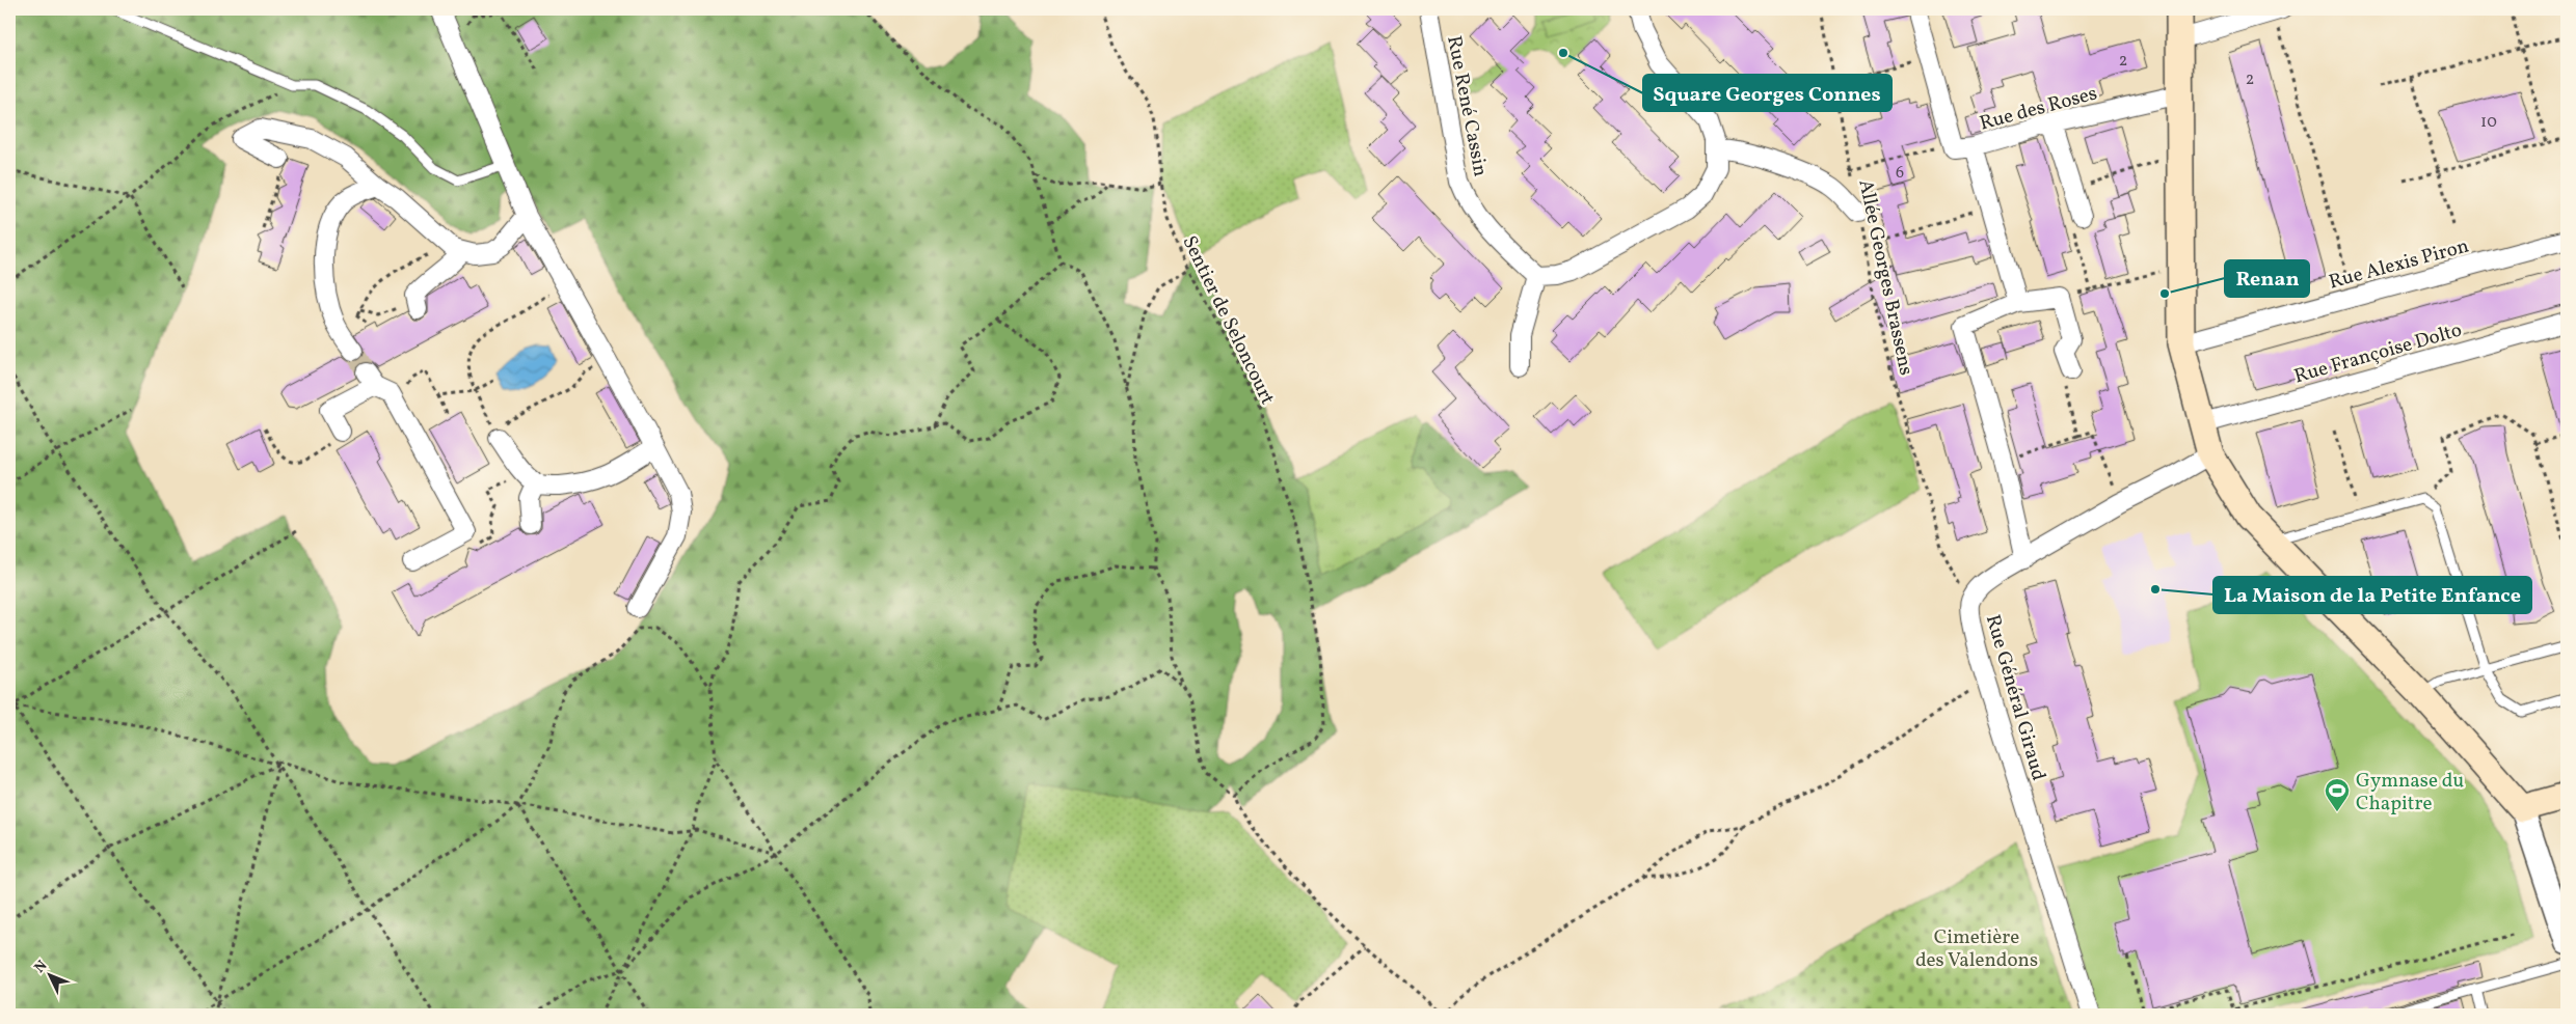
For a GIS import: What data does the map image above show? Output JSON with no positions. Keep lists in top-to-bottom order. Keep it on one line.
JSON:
{"streets":{"street":["Rue René Cassin","Rue des Roses","Rue Alexis Piron","Rue Françoise Dolto","Rue Général Giraud"],"path":["Allée Georges Brassens","Sentier de Seloncourt"]},"crossings":[["Allée Georges Brassens","Rue Général Giraud"]],"parks":["Cimetière des Valendons"],"places":{"other":["Square Georges Connes","Renan","La Maison de la Petite Enfance"],"sports":["Gymnase du Chapitre"]},"house_numbers":["2","2","10","6"],"north":"top left"}
